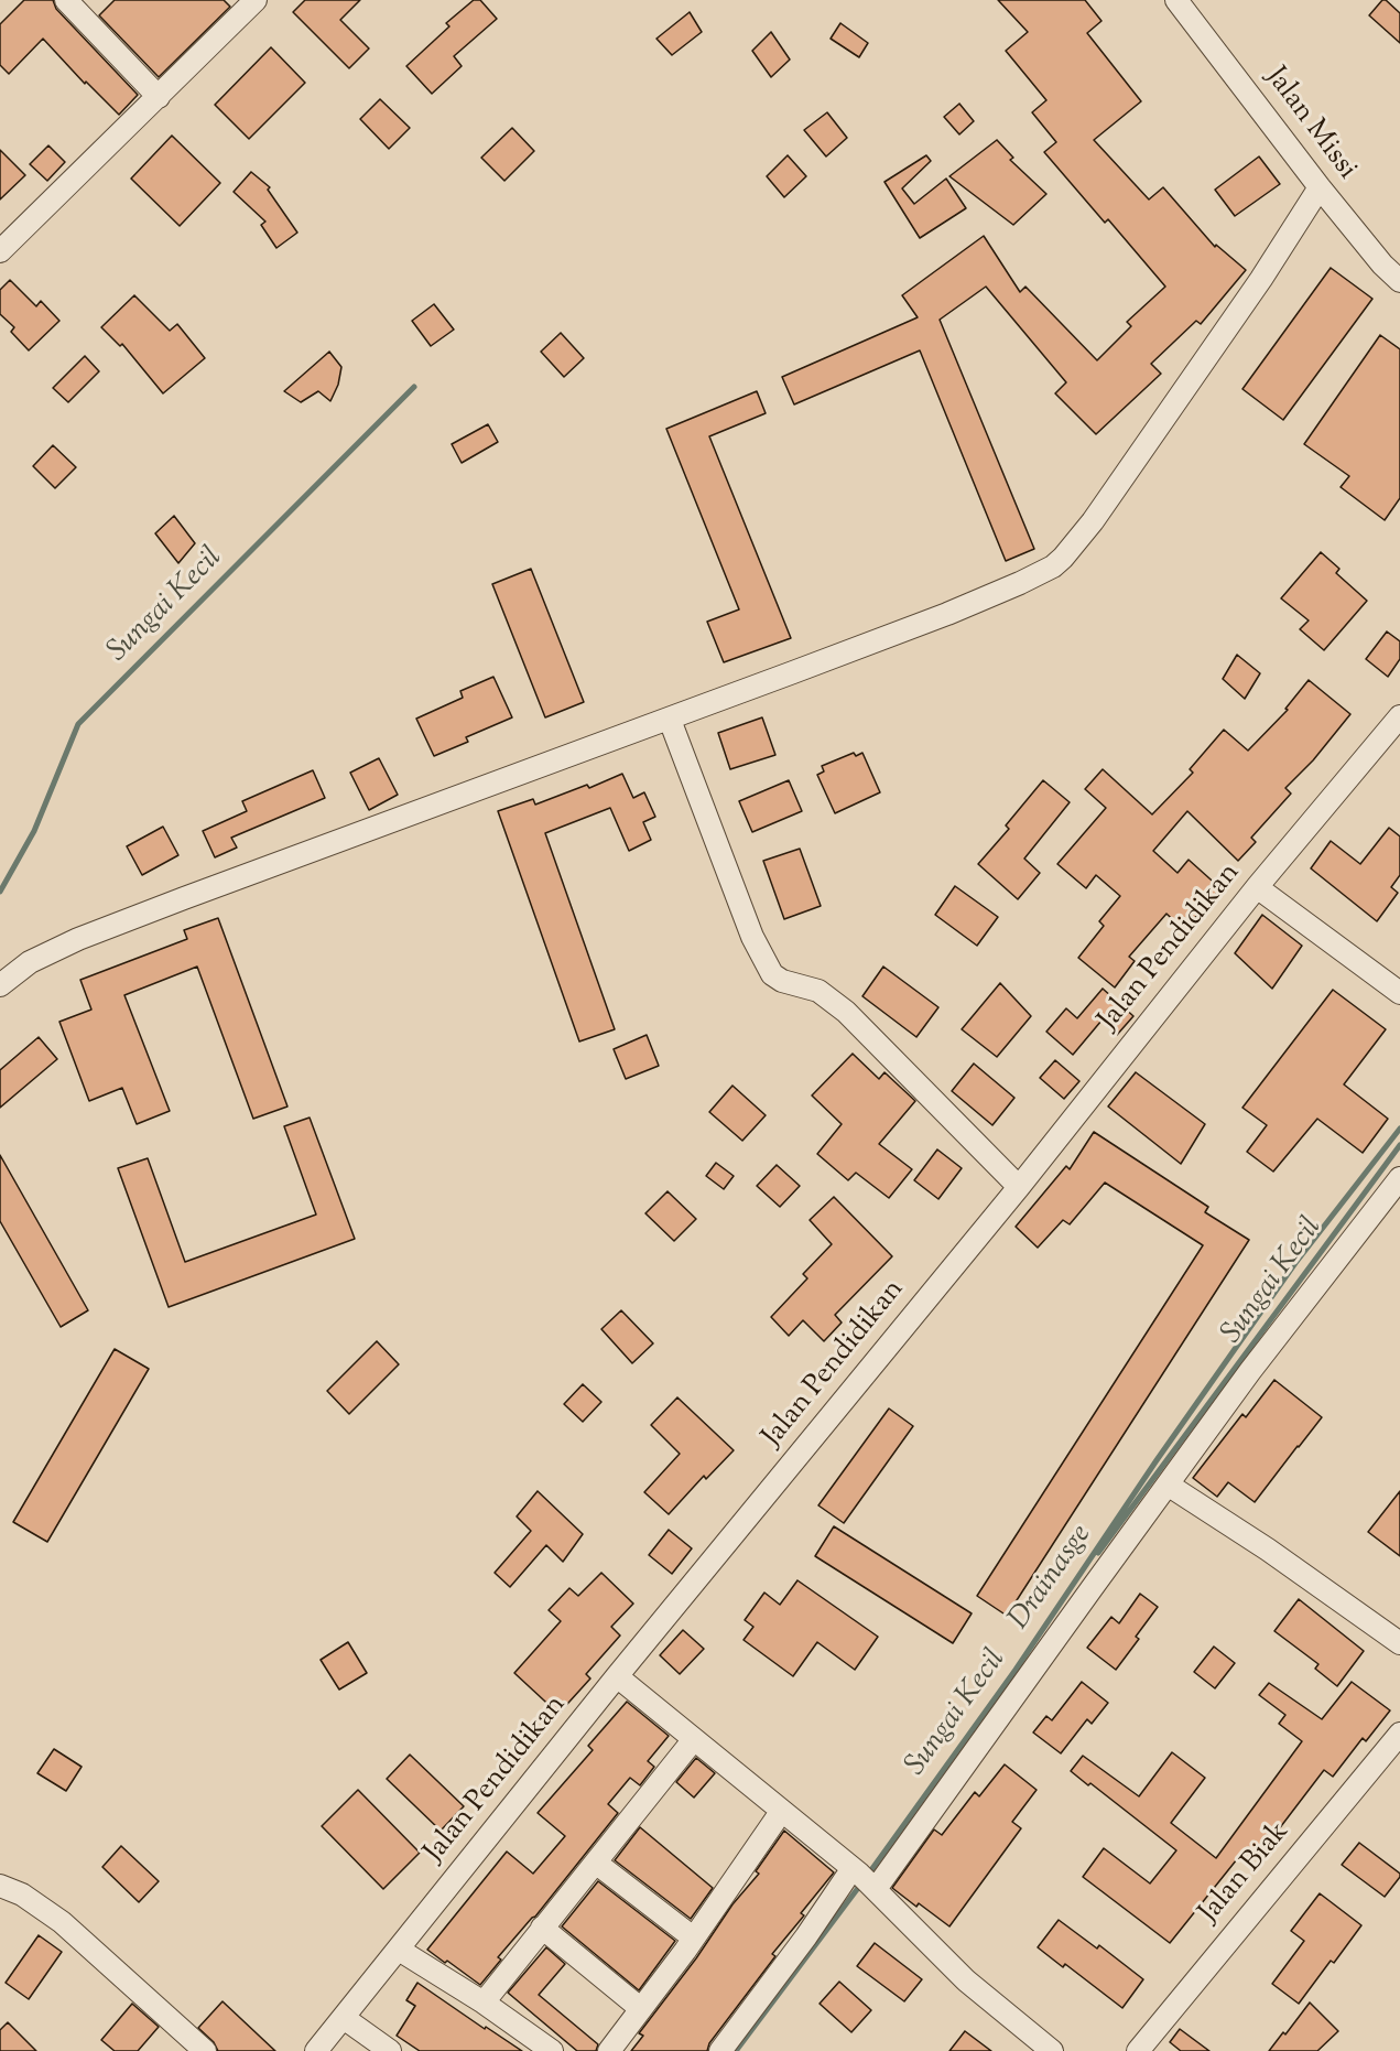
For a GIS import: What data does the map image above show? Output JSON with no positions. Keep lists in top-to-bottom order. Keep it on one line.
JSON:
{"streets":{"street":["Jalan Missi","Jalan Pendidikan","Jalan Biak"]},"water":["Sungai Kecil","Drainasge"]}
